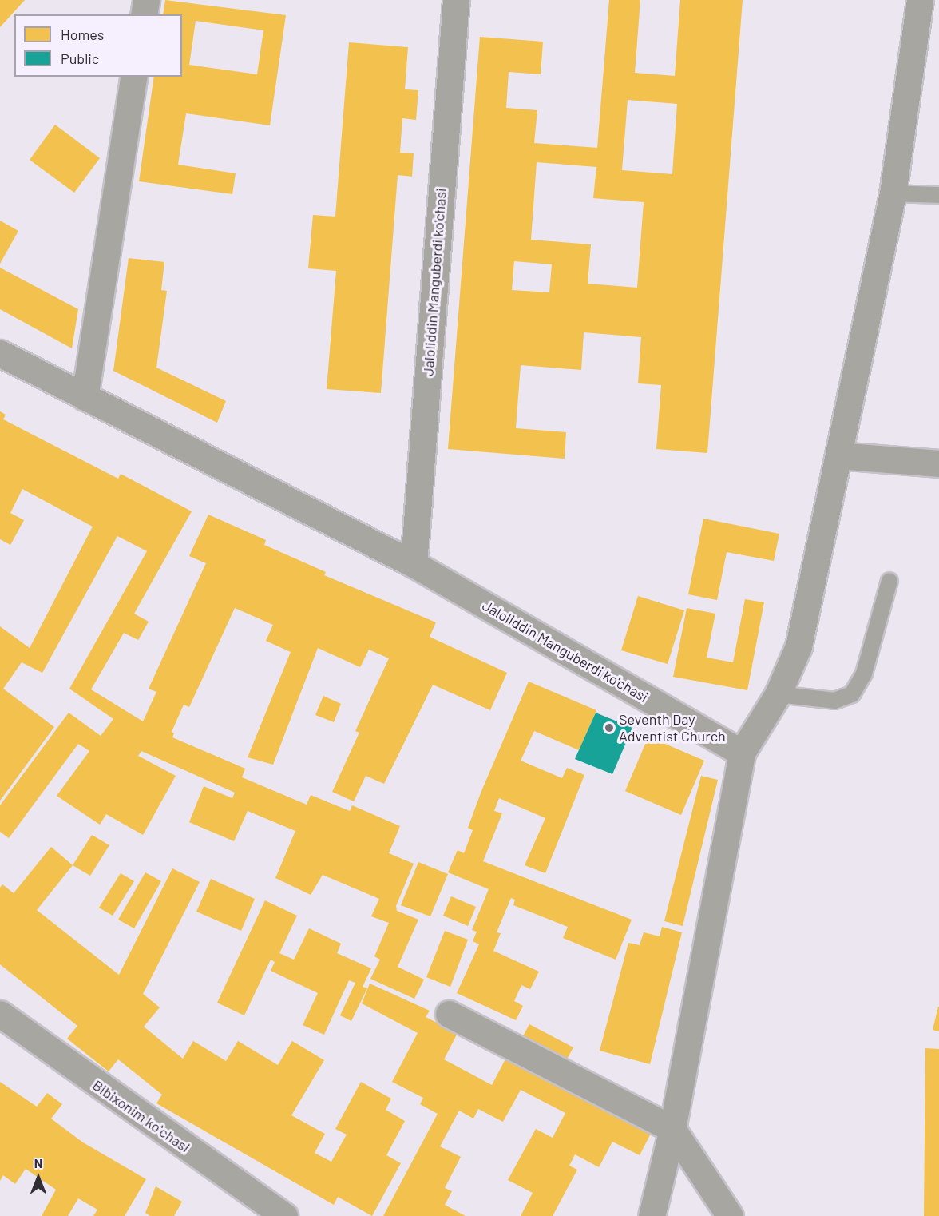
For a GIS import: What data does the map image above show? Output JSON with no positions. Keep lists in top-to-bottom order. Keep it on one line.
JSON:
{"streets":{"street":["Jaloliddin Manguberdi ko'chasi","Bibixonim koʻchasi"]},"places":["Seventh Day Adventist Church"],"legend":["Homes","Public"],"north":"top"}
